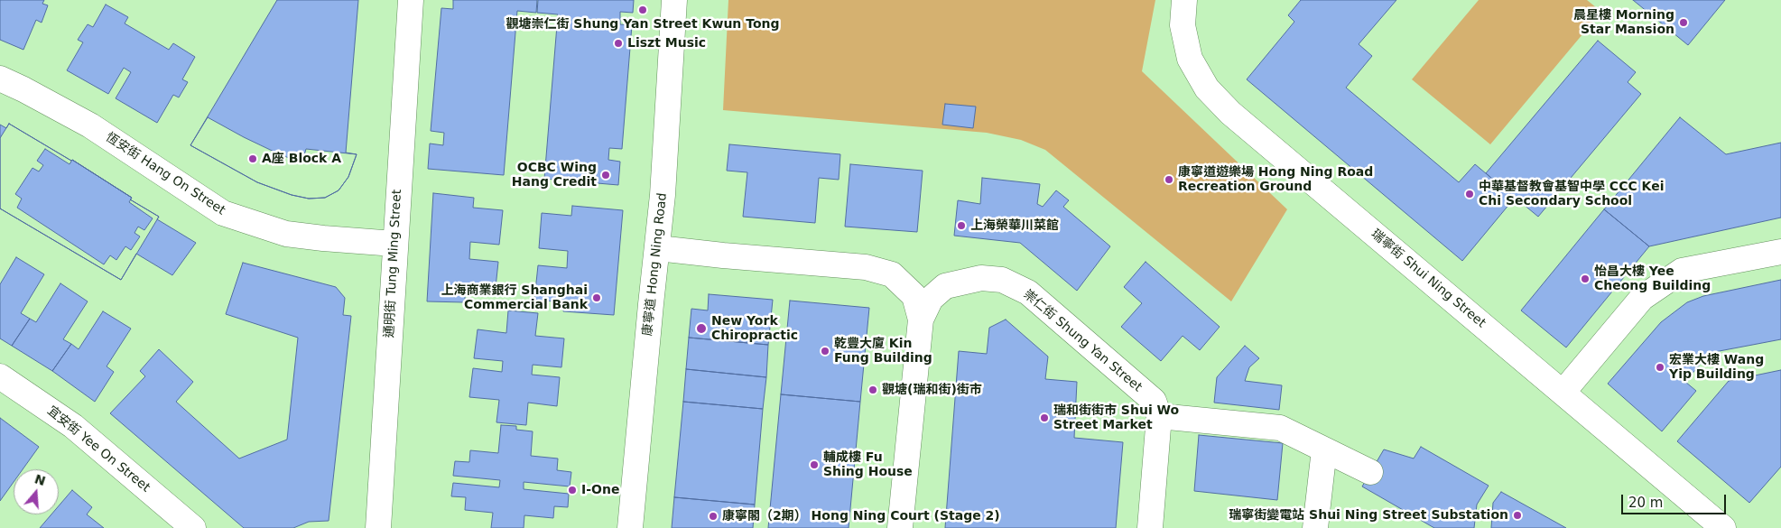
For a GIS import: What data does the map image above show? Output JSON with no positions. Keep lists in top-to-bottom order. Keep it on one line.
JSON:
{"streets":{"street":["恆安街 Hang On Street","通明街 Tung Ming Street","康寧道 Hong Ning Road","瑞寧街 Shui Ning Street","崇仁街 Shung Yan Street","宜安街 Yee On Street"]},"crossings":[["恆安街 Hang On Street","通明街 Tung Ming Street"]],"places":["觀塘崇仁街 Shung Yan Street Kwun Tong","晨星樓 Morning Star Mansion","Liszt Music","A座 Block A","OCBC Wing Hang Credit","康寧道遊樂場 Hong Ning Road Recreation Ground","中華基督教會基智中學 CCC Kei Chi Secondary School","上海榮華川菜館","怡昌大樓 Yee Cheong Building","上海商業銀行 Shanghai Commercial Bank","New York Chiropractic","乾豐大廈 Kin Fung Building","宏業大樓 Wang Yip Building","觀塘(瑞和街)街市","瑞和街街市 Shui Wo Street Market","輔成樓 Fu Shing House","I-One","瑞寧街變電站 Shui Ning Street Substation","康寧閣（2期） Hong Ning Court (Stage 2)"],"scale_bar":"20 m","north":"top"}
